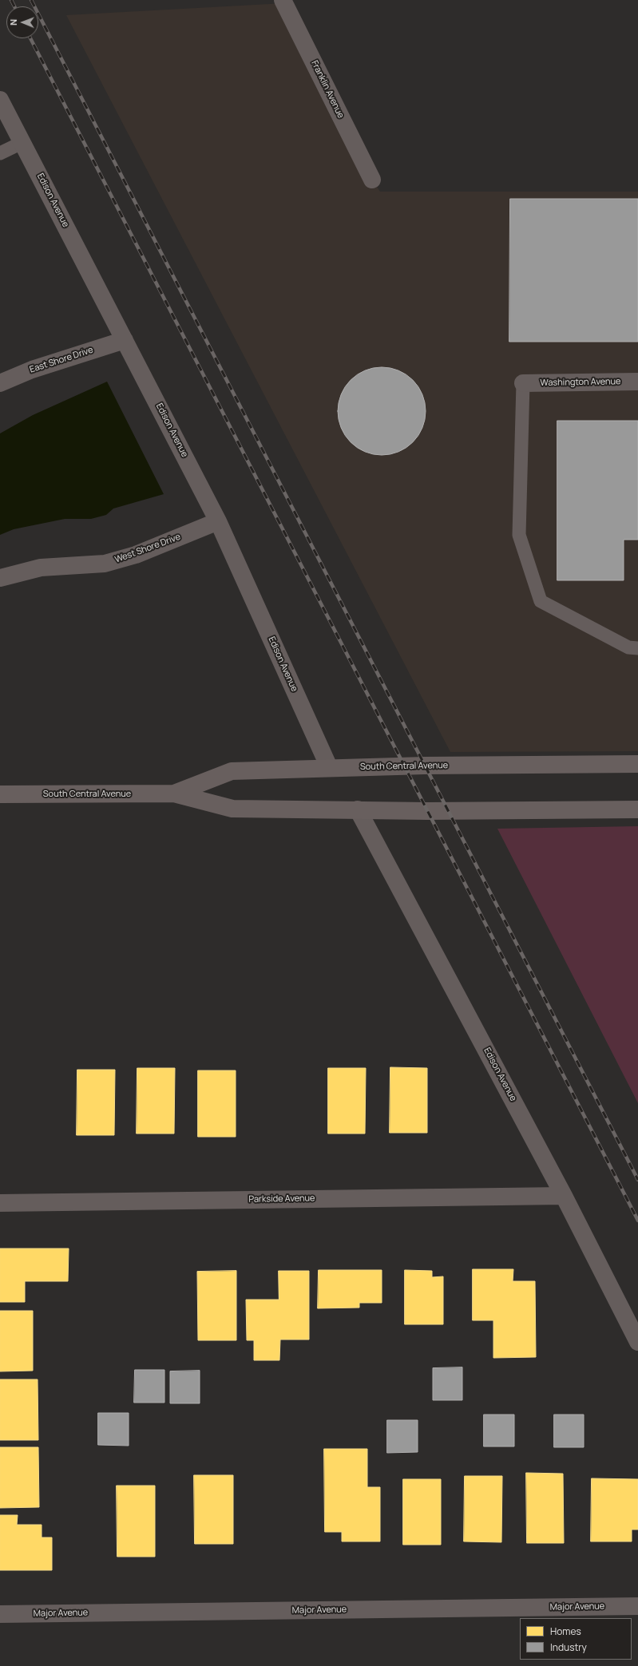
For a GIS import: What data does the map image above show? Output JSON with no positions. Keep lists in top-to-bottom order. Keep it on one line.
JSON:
{"streets":{"street":["Franklin Avenue","Edison Avenue","East Shore Drive","Washington Avenue","West Shore Drive","South Central Avenue","Parkside Avenue","Major Avenue"]},"crossings":[["Edison Avenue","East Shore Drive"],["Edison Avenue","West Shore Drive"],["Edison Avenue","South Central Avenue"],["Edison Avenue","Parkside Avenue"]],"legend":["Homes","Industry"],"north":"left"}
